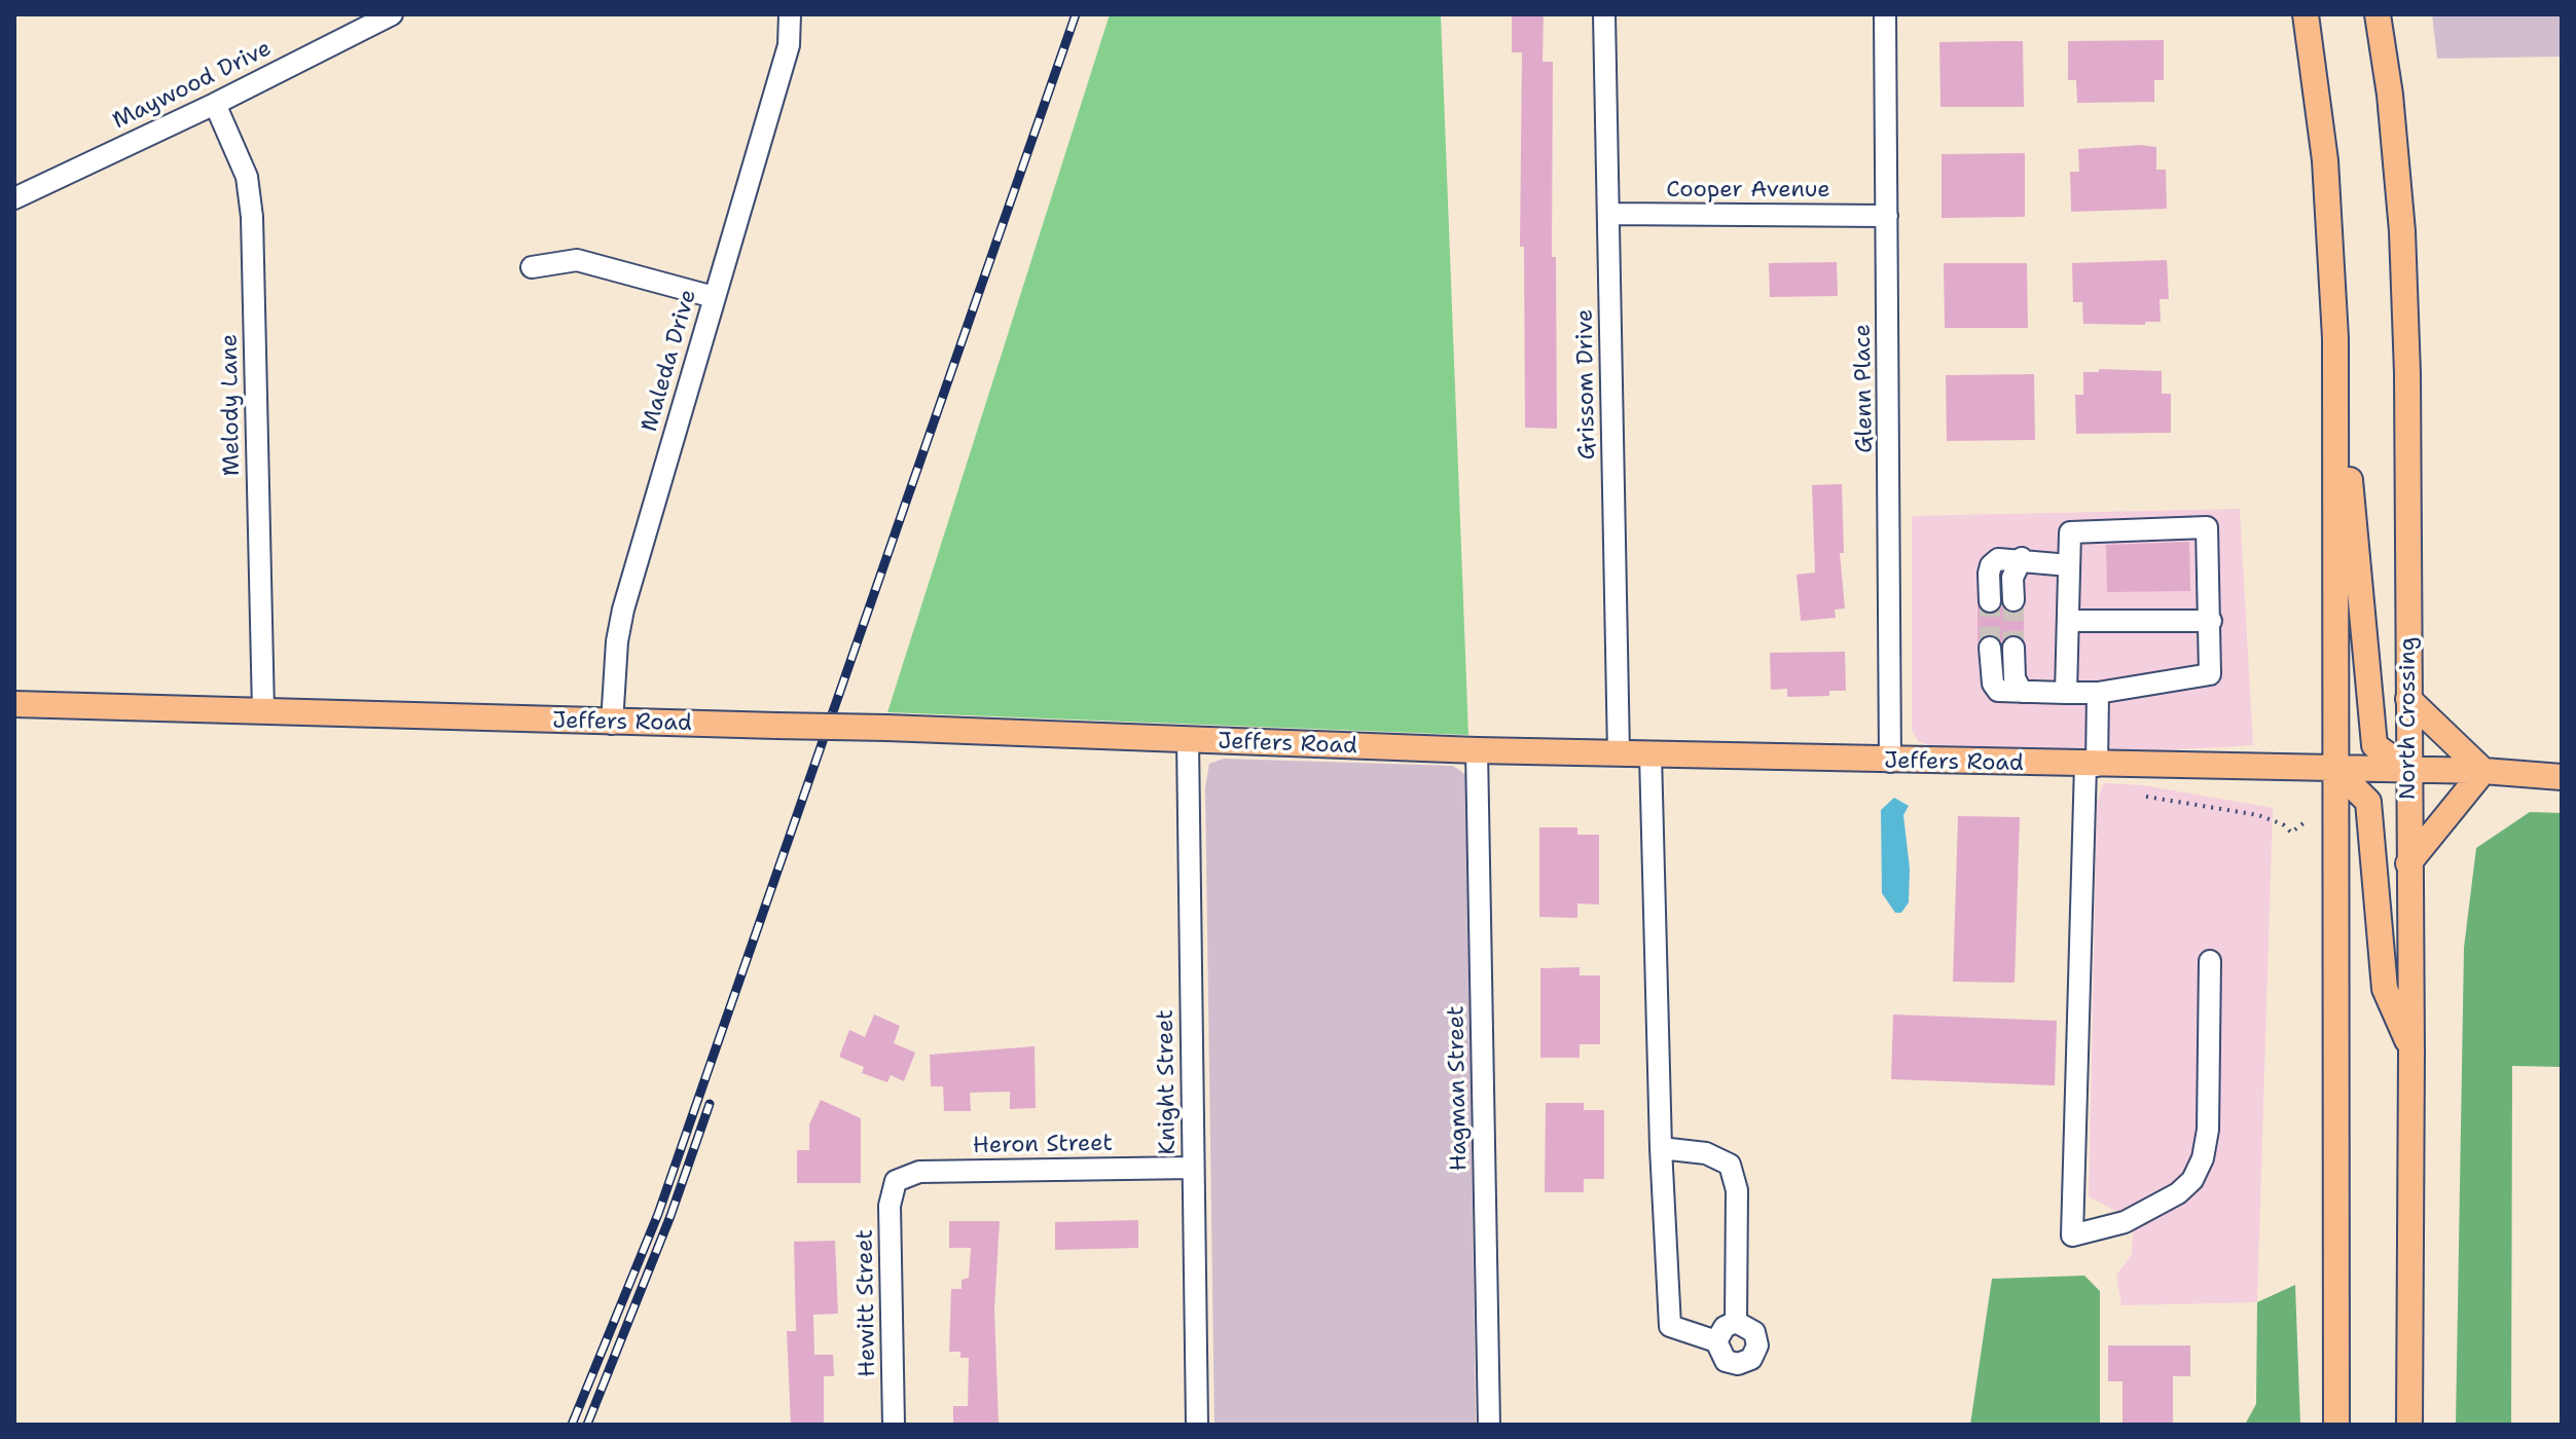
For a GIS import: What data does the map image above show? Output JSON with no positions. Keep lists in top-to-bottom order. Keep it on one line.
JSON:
{"streets":{"main road":["North Crossing","Jeffers Road"],"street":["Maywood Drive","Cooper Avenue","Maleda Drive","Grissom Drive","Glenn Place","Melody Lane","Knight Street","Hagman Street","Heron Street","Hewitt Street"]},"crossings":[["Maywood Drive","Melody Lane"],["Cooper Avenue","Grissom Drive"],["Cooper Avenue","Glenn Place"],["Maleda Drive","Jeffers Road"],["Grissom Drive","Jeffers Road"],["Glenn Place","Jeffers Road"],["Melody Lane","Jeffers Road"],["North Crossing","Jeffers Road"],["Jeffers Road","Knight Street"],["Jeffers Road","Hagman Street"],["Knight Street","Heron Street"],["Heron Street","Hewitt Street"]]}
